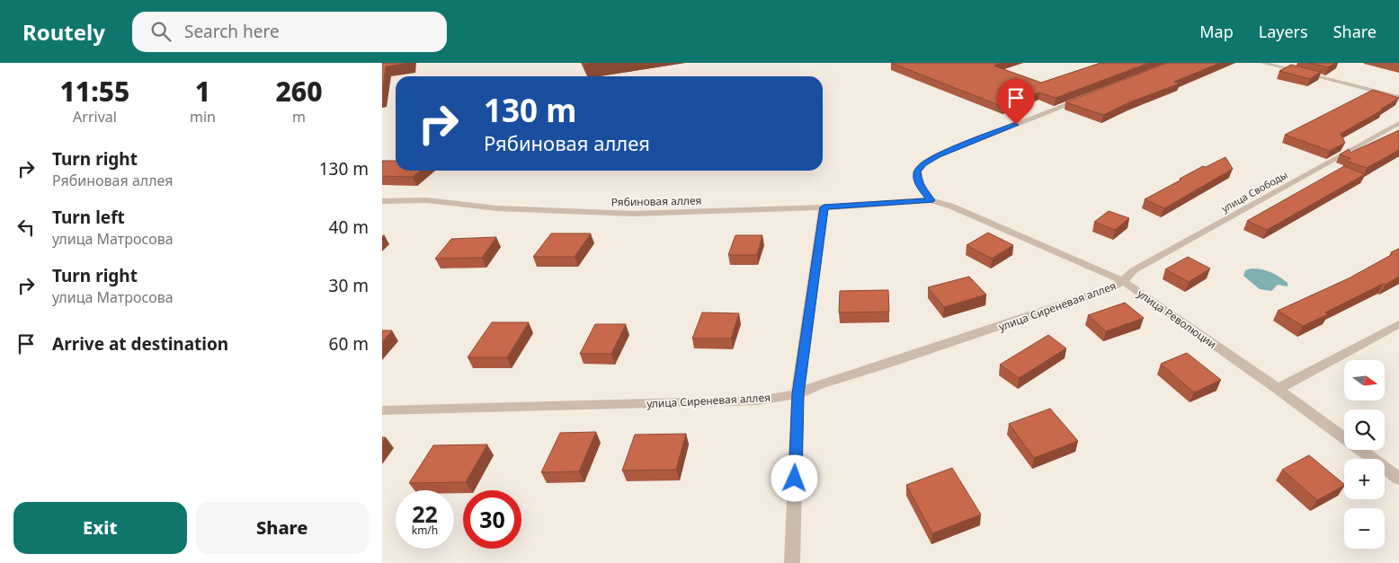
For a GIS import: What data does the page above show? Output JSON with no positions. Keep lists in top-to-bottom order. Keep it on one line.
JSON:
{"streets":{"street":["улица Свободы","Рябиновая аллея","улица Сиреневая аллея","улица Революции"]},"crossings":[["улица Свободы","улица Сиреневая аллея"],["улица Свободы","улица Революции"],["Рябиновая аллея","улица Революции"],["улица Сиреневая аллея","улица Революции"]],"north":"right","page":{"header":"Routely","search":"Search here","nav":["Map","Layers","Share"],"eta":["11:55","Arrival","1","min","260","m"],"turn":["130 m","Рябиновая аллея"],"list":[{"name":"Turn right","note":"Рябиновая аллея","value":"130 m"},{"name":"Turn left","note":"улица Матросова","value":"40 m"},{"name":"Turn right","note":"улица Матросова","value":"30 m"},{"name":"Arrive at destination","value":"60 m"}],"map_buttons":["+","−"],"speed":"22 km/h","limit":"30","buttons":["Exit","Share"]}}
